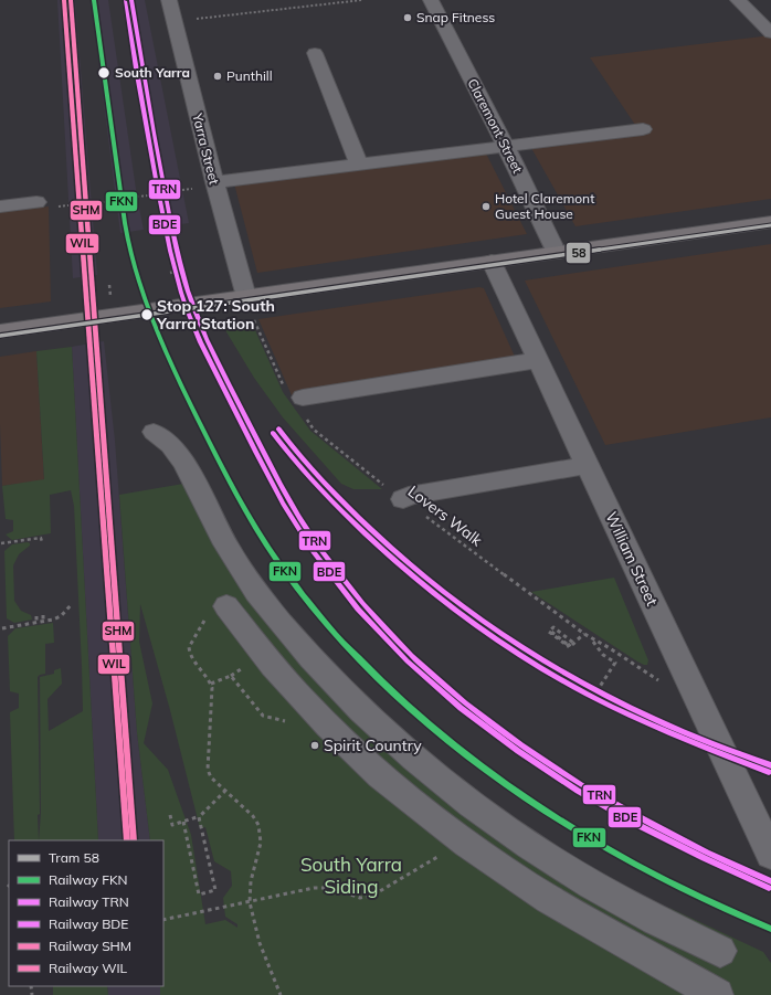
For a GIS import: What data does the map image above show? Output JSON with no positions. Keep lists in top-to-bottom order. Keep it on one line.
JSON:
{"streets":{"street":["Claremont Street","Yarra Street","William Street"],"path":["Lovers Walk"]},"parks":["South Yarra Siding"],"places":["Snap Fitness","South Yarra","Punthill","Hotel Claremont Guest House","Stop 127: South Yarra Station","Spirit Country"],"lines":["rail line FKN","rail line TRN","rail line SHM","rail line WIL","rail line BDE","tram line 58"],"legend":["Tram 58","Railway FKN","Railway TRN","Railway BDE","Railway SHM","Railway WIL"]}
